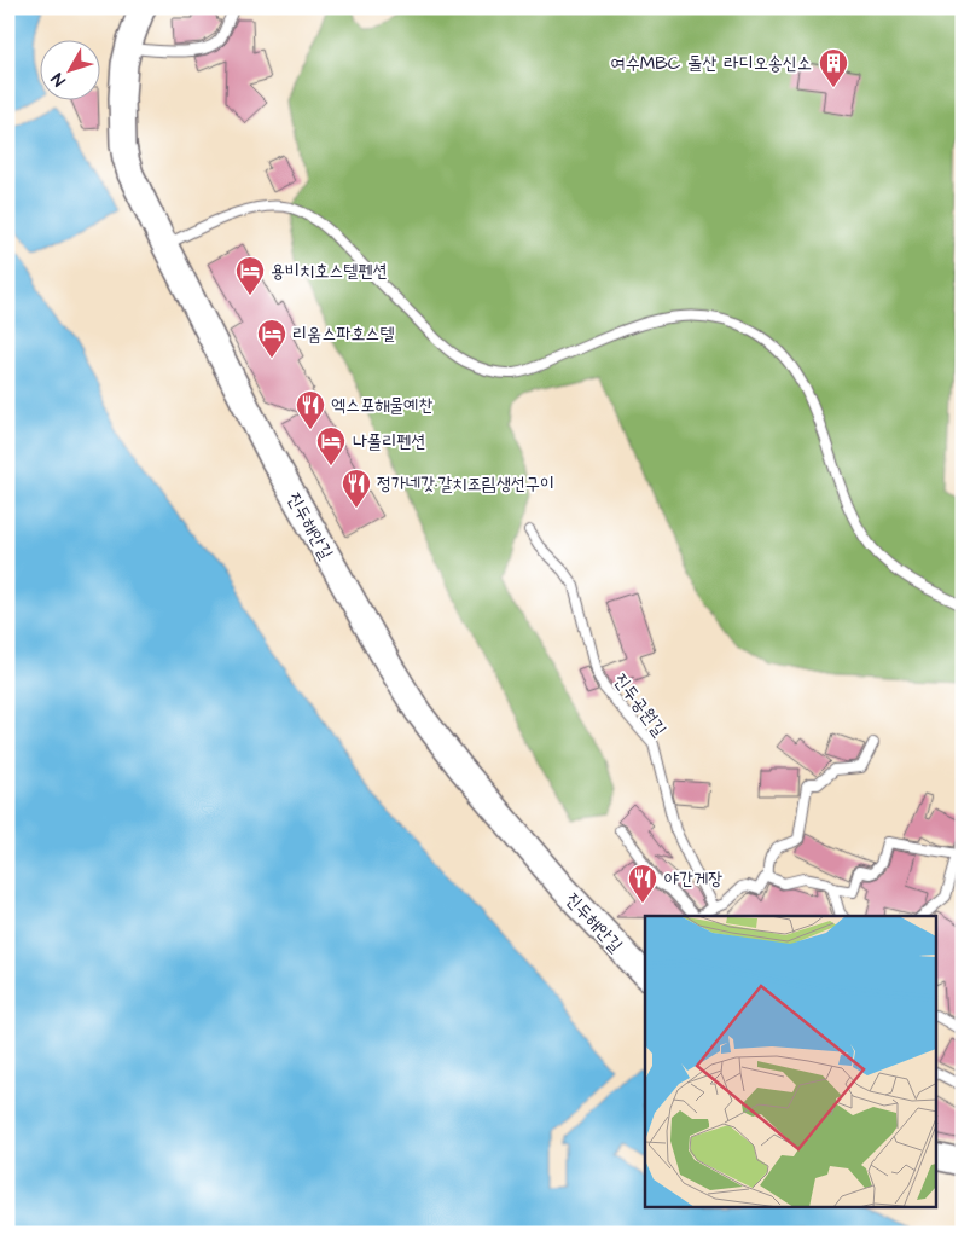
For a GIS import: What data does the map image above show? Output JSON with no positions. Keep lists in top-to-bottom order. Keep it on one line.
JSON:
{"streets":{"street":["진두해안길"],"lane":["진두공원길"]},"places":{"building":["여수MBC 돌산 라디오송신소"],"hotel":["용비치호스텔펜션","리움스파호스텔","나폴리펜션"],"restaurant":["엑스포해물예찬","정가네갓·갈치조림생선구이","야간게장"]},"north":"bottom left"}
